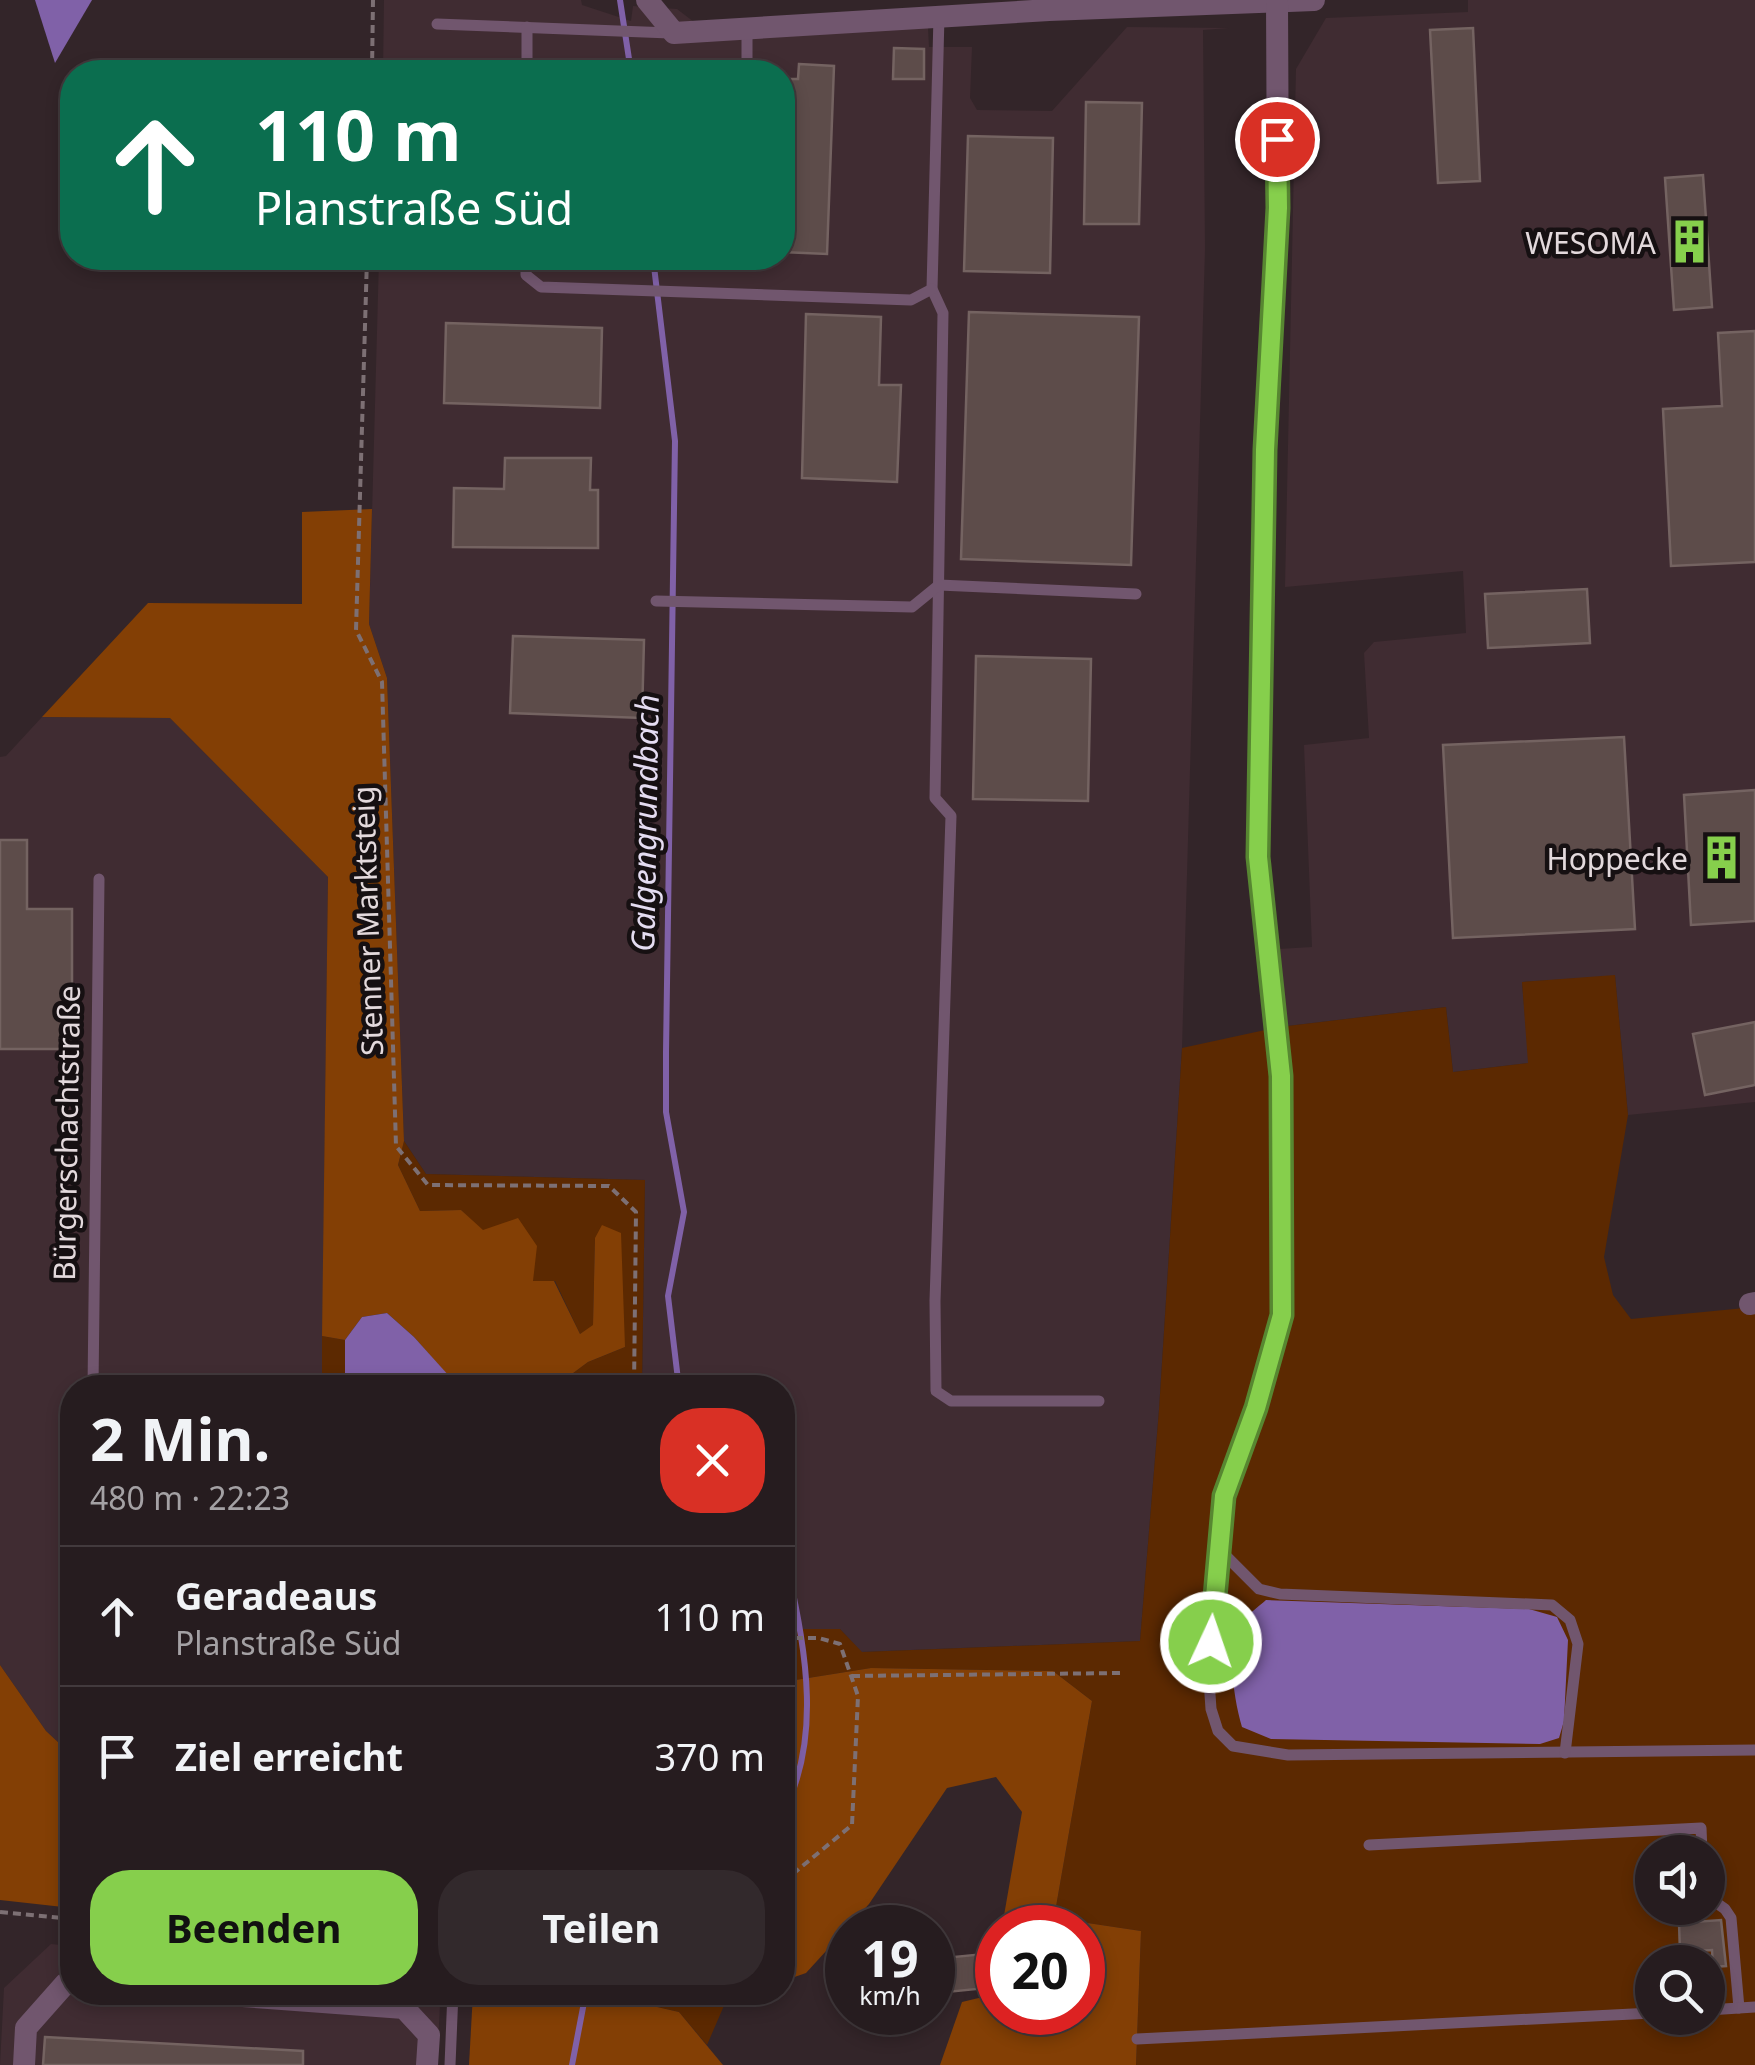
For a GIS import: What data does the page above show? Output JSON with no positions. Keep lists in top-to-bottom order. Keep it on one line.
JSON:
{"streets":{"lane":["Bürgerschachtstraße"],"path":["Stenner Marktsteig"]},"water":["Galgengrundbach"],"places":{"building":["WESOMA","Hoppecke"]},"page":{"turn":["110 m","Planstraße Süd"],"heading":["2 Min.","480 m · 22:23"],"list":[{"name":"Geradeaus","note":"Planstraße Süd","value":"110 m"},{"name":"Ziel erreicht","value":"370 m"}],"buttons":["Beenden","Teilen"],"speed":"19 km/h","limit":"20"}}
